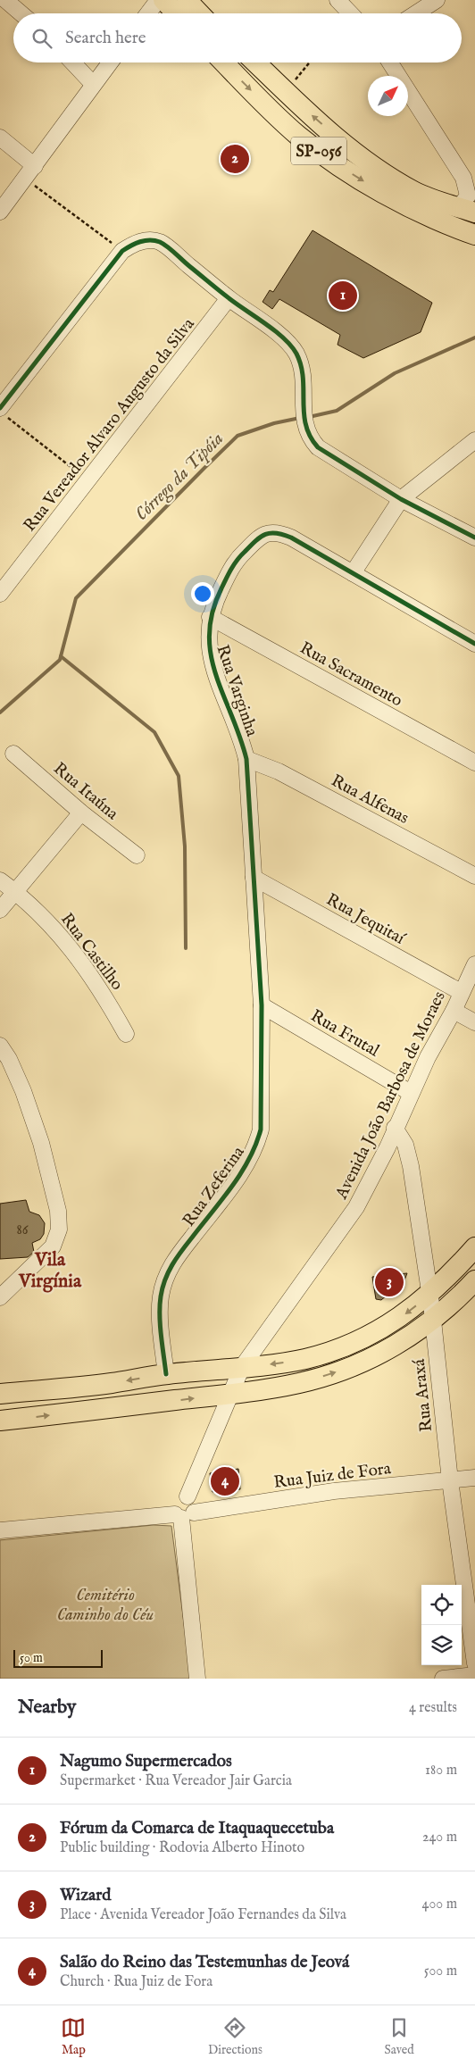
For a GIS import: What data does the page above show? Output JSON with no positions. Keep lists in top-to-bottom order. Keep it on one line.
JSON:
{"streets":{"main road":["SP-056"],"street":["Rua Vereador Alvaro Augusto da Silva","Rua Sacramento","Rua Varginha","Rua Itaúna","Rua Alfenas","Rua Jequitaí","Rua Castilho","Rua Frutal","Avenida João Barbosa de Moraes","Rua Zeferina","Rua Araxá","Rua Juiz de Fora"]},"crossings":[["Rua Sacramento","Rua Varginha"],["Rua Varginha","Rua Alfenas"],["Rua Varginha","Rua Jequitaí"],["Rua Varginha","Rua Frutal"],["Rua Varginha","Rua Zeferina"],["Rua Jequitaí","Avenida João Barbosa de Moraes"],["Rua Frutal","Avenida João Barbosa de Moraes"],["Rua Frutal","Rua Zeferina"],["Avenida João Barbosa de Moraes","Rua Araxá"],["Avenida João Barbosa de Moraes","Rua Juiz de Fora"],["Rua Araxá","Rua Juiz de Fora"]],"districts":["Vila Virgínia"],"water":["Córrego da Tipóia"],"parks":["Cemitério Caminho do Céu"],"house_numbers":["86"],"scale_bar":"50 m","north":"top right","page":{"search":"Search here","pins":["2","1","3","4"],"scale":"50 m","heading":["Nearby","4 results"],"list":[{"mark":"1","name":"Nagumo Supermercados","note":"Supermarket · Rua Vereador Jair Garcia","value":"180 m"},{"mark":"2","name":"Fórum da Comarca de Itaquaquecetuba","note":"Public building · Rodovia Alberto Hinoto","value":"240 m"},{"mark":"3","name":"Wizard","note":"Place · Avenida Vereador João Fernandes da Silva","value":"400 m"},{"mark":"4","name":"Salão do Reino das Testemunhas de Jeová","note":"Church · Rua Juiz de Fora","value":"500 m"}],"nav":["Map","Directions","Saved"]}}
